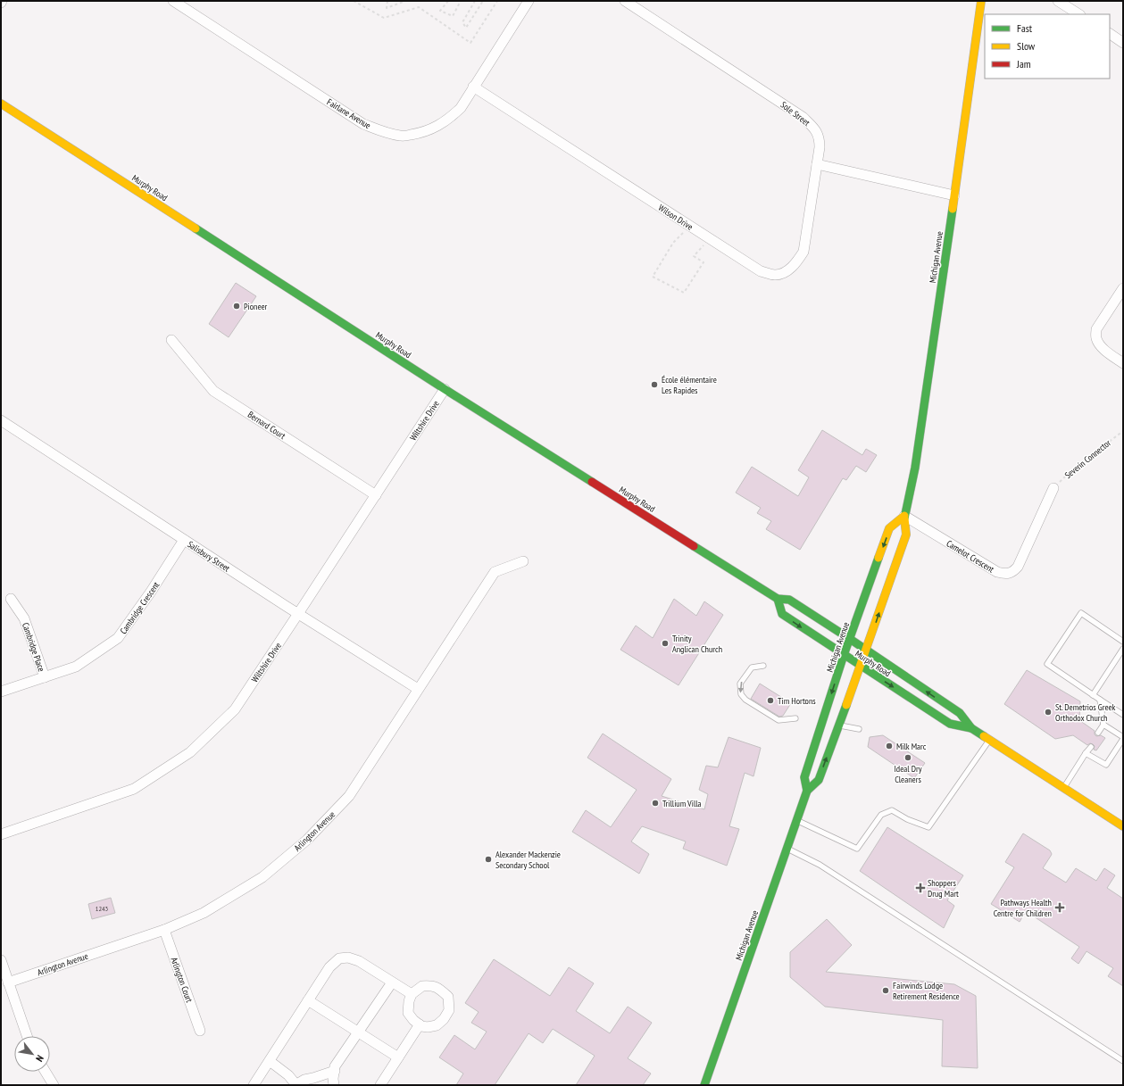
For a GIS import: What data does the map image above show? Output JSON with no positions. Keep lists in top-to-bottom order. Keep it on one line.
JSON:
{"streets":{"street":["Fairlane Avenue","Sole Street","Murphy Road","Wilson Drive","Michigan Avenue","Wiltshire Drive","Bernard Court","Salisbury Street","Camelot Crescent","Cambridge Crescent","Cambridge Place","Arlington Avenue","Arlington Court"],"path":["Severin Connector"]},"crossings":[["Fairlane Avenue","Wilson Drive"],["Sole Street","Wilson Drive"],["Murphy Road","Michigan Avenue"],["Murphy Road","Wiltshire Drive"],["Michigan Avenue","Camelot Crescent"],["Wiltshire Drive","Bernard Court"],["Wiltshire Drive","Salisbury Street"],["Severin Connector","Camelot Crescent"],["Salisbury Street","Cambridge Crescent"],["Salisbury Street","Arlington Avenue"],["Cambridge Crescent","Cambridge Place"],["Arlington Avenue","Arlington Court"]],"places":{"other":["Pioneer","École élémentaire Les Rapides","Trinity Anglican Church","Tim Hortons","St. Demetrios Greek Orthodox Church","Milk Marc","Ideal Dry Cleaners","Trillium Villa","Alexander Mackenzie Secondary School","Fairwinds Lodge Retirement Residence"],"health":["Shoppers Drug Mart","Pathways Health Centre for Children"]},"house_numbers":["1243"],"legend":["Fast","Slow","Jam"],"north":"bottom right"}
